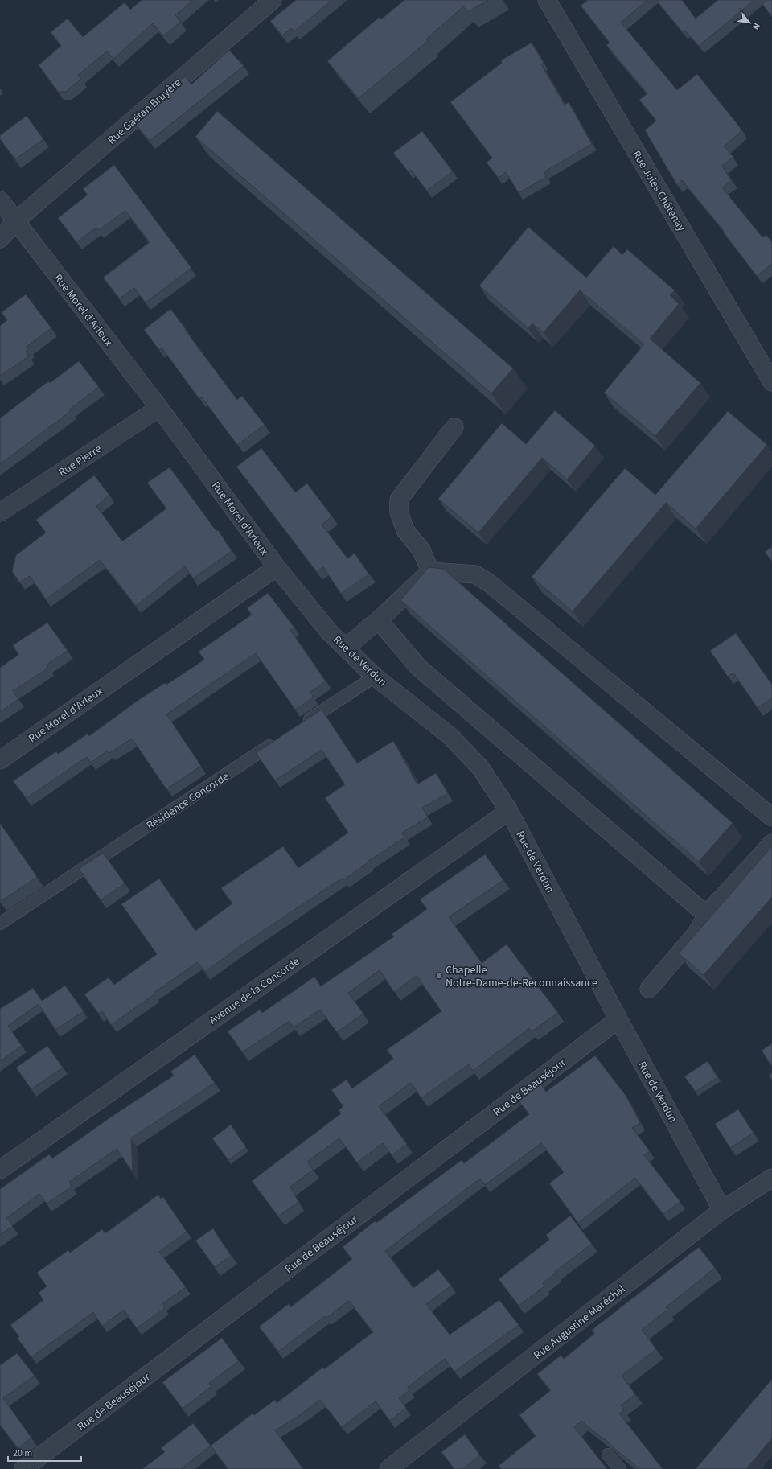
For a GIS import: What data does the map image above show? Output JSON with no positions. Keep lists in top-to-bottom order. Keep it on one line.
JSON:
{"streets":{"street":["Rue Gaëtan Bruyère","Rue Jules Châtenay","Rue Morel d'Arleux","Rue Pierre","Rue de Verdun","Avenue de la Concorde","Rue de Beauséjour","Rue Augustine Maréchal"],"lane":["Résidence Concorde"]},"crossings":[["Rue Gaëtan Bruyère","Rue Morel d'Arleux"],["Rue Morel d'Arleux","Rue Pierre"],["Rue Morel d'Arleux","Rue de Verdun"],["Rue de Verdun","Avenue de la Concorde"],["Rue de Verdun","Rue de Beauséjour"],["Rue de Verdun","Rue Augustine Maréchal"]],"places":["Chapelle Notre-Dame-de-Reconnaissance"],"scale_bar":"20 m","north":"bottom right"}
